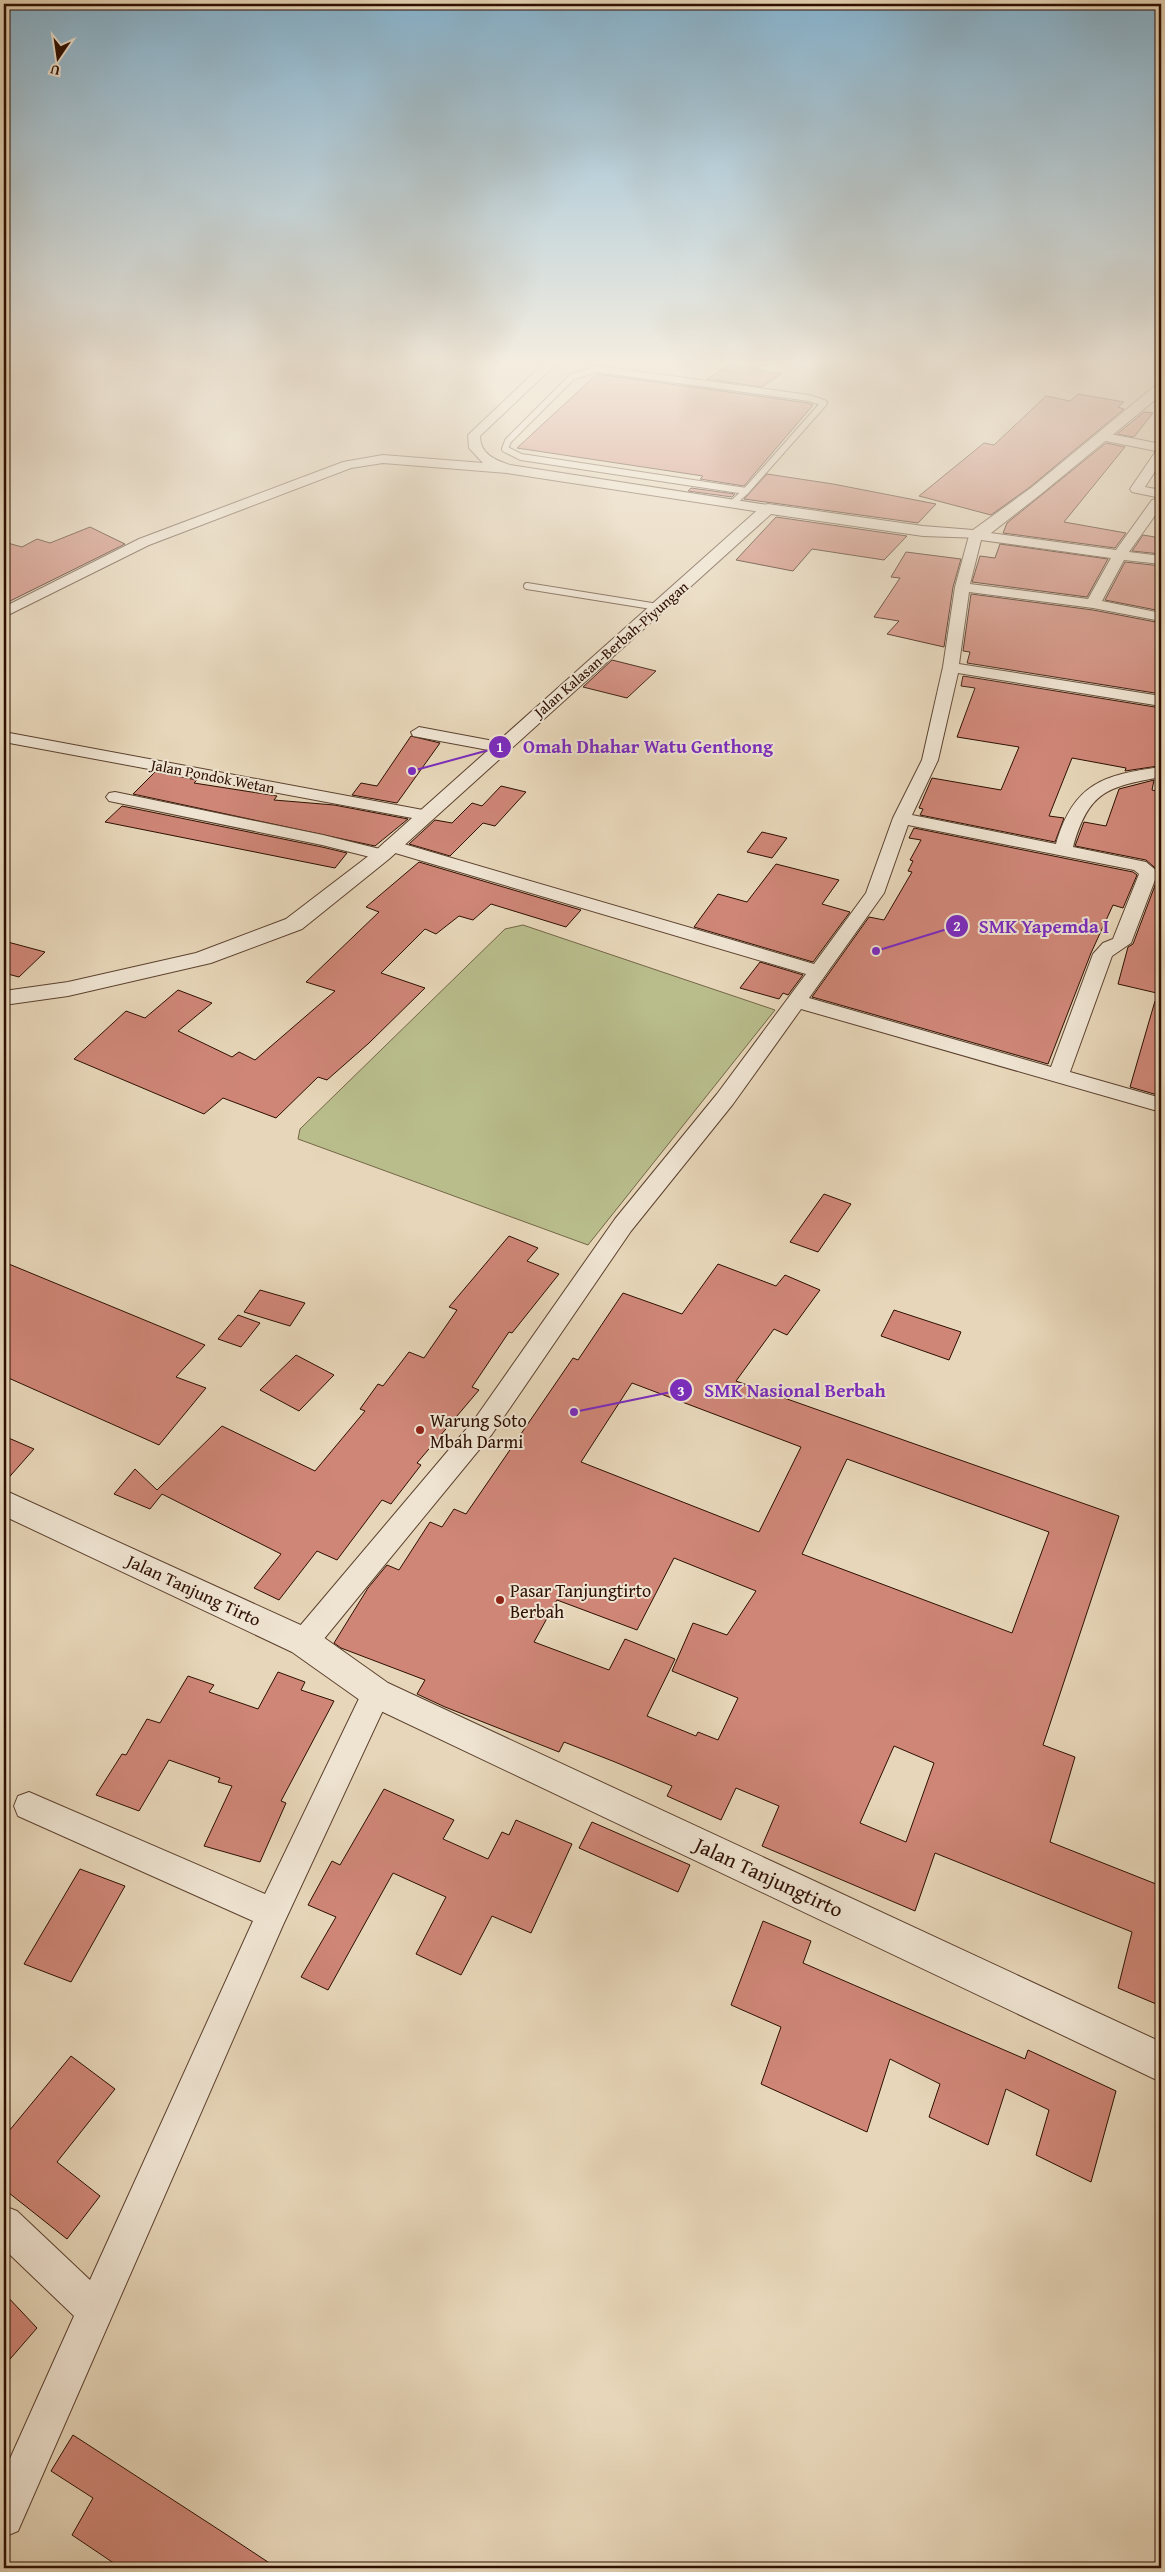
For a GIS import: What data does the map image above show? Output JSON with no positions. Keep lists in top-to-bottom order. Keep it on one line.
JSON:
{"streets":{"street":["Jalan Kalasan-Berbah-Piyungan","Jalan Pondok Wetan","Jalan Tanjung Tirto","Jalan Tanjungtirto"]},"crossings":[["Jalan Kalasan-Berbah-Piyungan","Jalan Pondok Wetan"],["Jalan Tanjung Tirto","Jalan Tanjungtirto"]],"places":["Omah Dhahar Watu Genthong","SMK Yapemda I","SMK Nasional Berbah","Warung Soto Mbah Darmi","Pasar Tanjungtirto Berbah"],"north":"bottom"}
